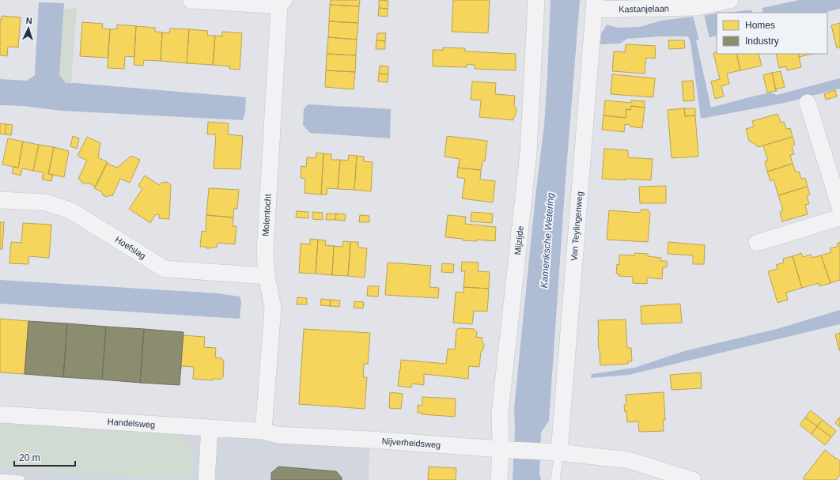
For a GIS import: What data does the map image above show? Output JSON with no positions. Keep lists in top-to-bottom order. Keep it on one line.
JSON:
{"streets":{"street":["Kastanjelaan","Molentocht","Van Teylingenweg","Mijzijde","Hoefslag","Handelsweg","Nijverheidsweg"]},"crossings":[["Kastanjelaan","Van Teylingenweg"],["Molentocht","Hoefslag"],["Molentocht","Handelsweg"],["Molentocht","Nijverheidsweg"],["Van Teylingenweg","Nijverheidsweg"],["Mijzijde","Nijverheidsweg"],["Handelsweg","Nijverheidsweg"]],"water":["Kameriksche Wetering"],"legend":["Homes","Industry"],"scale_bar":"20 m","north":"top"}
